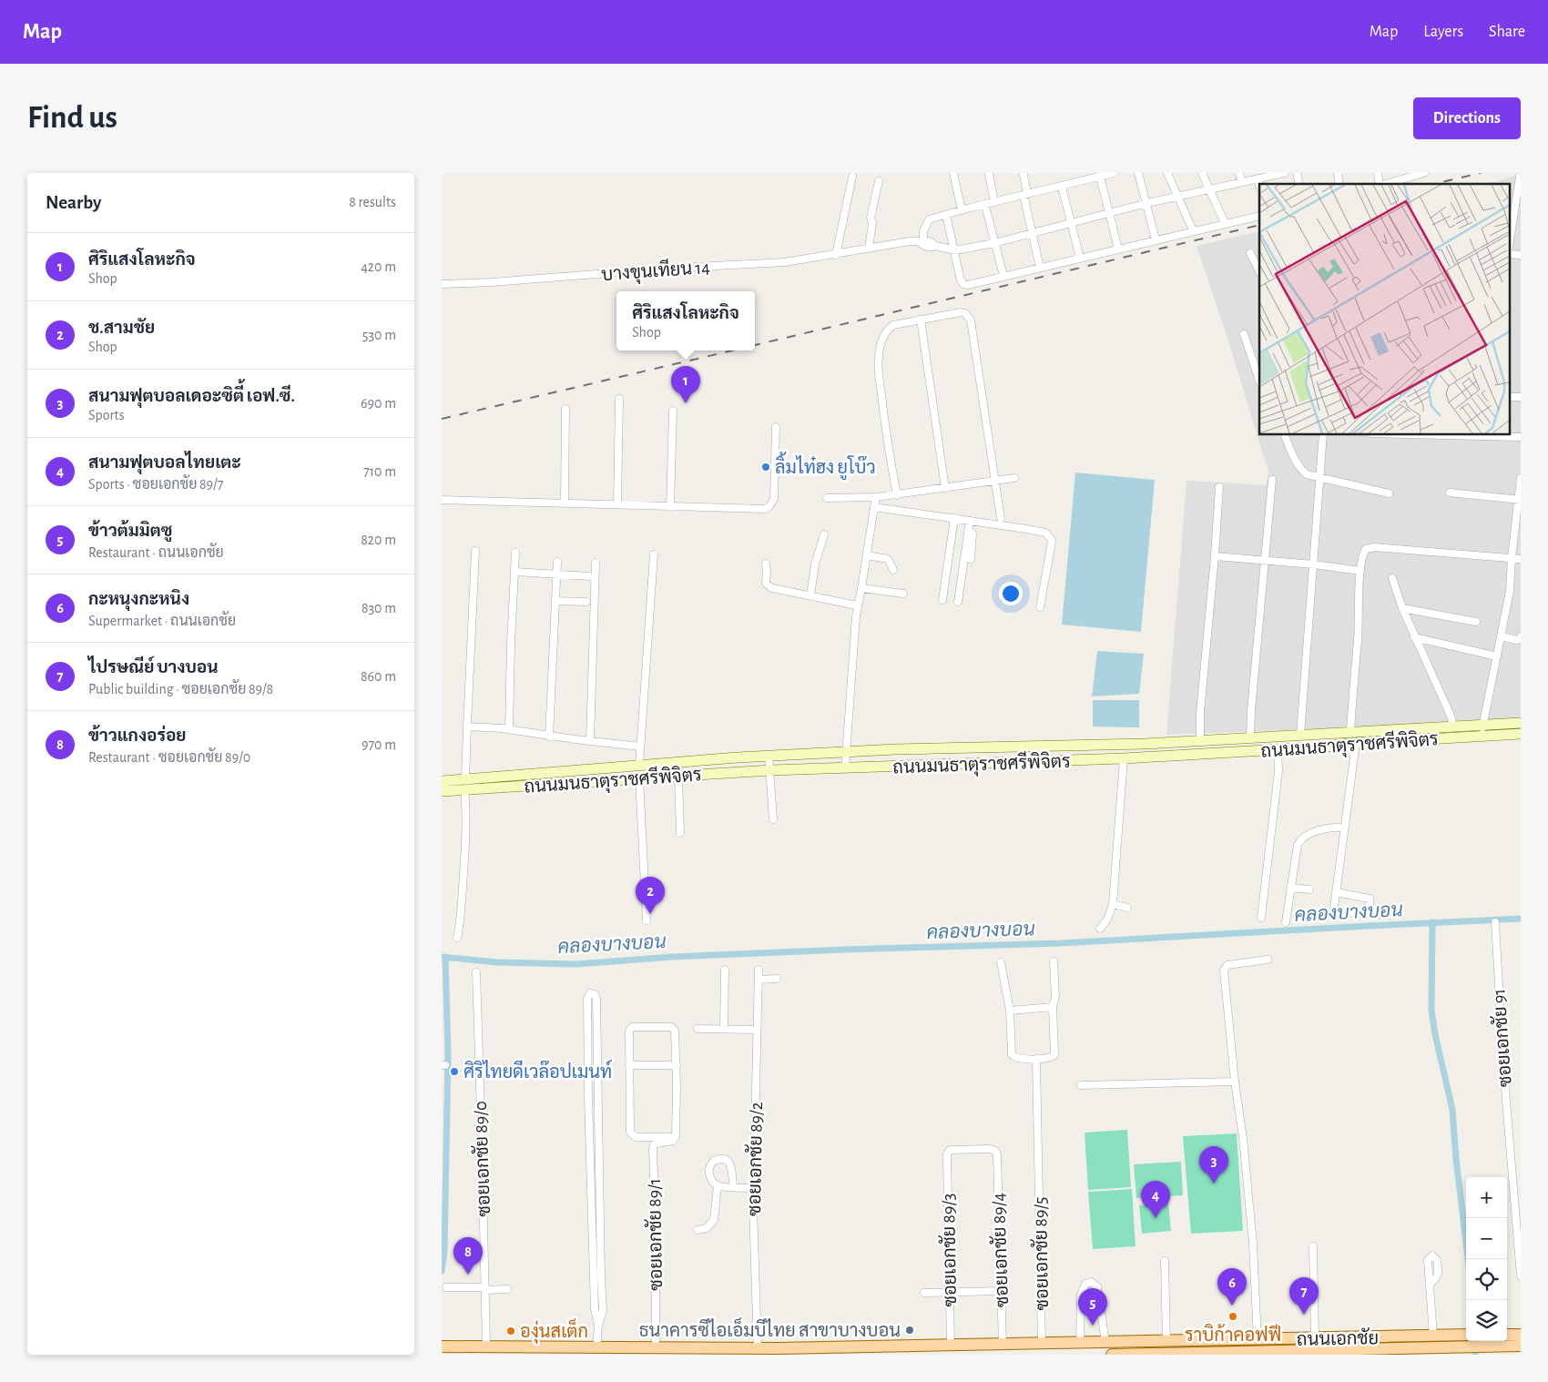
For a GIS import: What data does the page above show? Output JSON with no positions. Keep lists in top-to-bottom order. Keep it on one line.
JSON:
{"streets":{"main road":["ถนนเอกชัย"],"street":["บางขุนเทียน 14","ถนนมนธาตุราชศรีพิจิตร","ซอยเอกชัย 91","ซอยเอกชัย 89/0","ซอยเอกชัย 89/2","ซอยเอกชัย 89/1","ซอยเอกชัย 89/3","ซอยเอกชัย 89/4","ซอยเอกชัย 89/5"]},"crossings":[["ซอยเอกชัย 89/0","ถนนเอกชัย"],["ซอยเอกชัย 89/2","ถนนเอกชัย"],["ซอยเอกชัย 89/1","ถนนเอกชัย"],["ซอยเอกชัย 89/3","ซอยเอกชัย 89/4"],["ซอยเอกชัย 89/3","ถนนเอกชัย"],["ซอยเอกชัย 89/4","ถนนเอกชัย"],["ซอยเอกชัย 89/5","ถนนเอกชัย"]],"water":["คลองบางบอน"],"places":["ลิ้มไท๋ฮง ยูโบ๊ว","ศิริไทยดีเวล๊อปเมนท์","ราบิก้าคอฟฟี","ธนาคารซีไอเอ็มบีไทย สาขาบางบอน","องุ่นสเต็ก"],"page":{"header":"Map","nav":["Map","Layers","Share"],"buttons":"Directions","title":"Find us","heading":["Nearby","8 results"],"list":[{"mark":"1","name":"ศิริแสงโลหะกิจ","note":"Shop","value":"420 m"},{"mark":"2","name":"ช.สามชัย","note":"Shop","value":"530 m"},{"mark":"3","name":"สนามฟุตบอลเดอะซิตี้ เอฟ.ซี.","note":"Sports","value":"690 m"},{"mark":"4","name":"สนามฟุตบอลไทยเตะ","note":"Sports · ซอยเอกชัย 89/7","value":"710 m"},{"mark":"5","name":"ข้าวต้มมิตซู","note":"Restaurant · ถนนเอกชัย","value":"820 m"},{"mark":"6","name":"กะหนุงกะหนิง","note":"Supermarket · ถนนเอกชัย","value":"830 m"},{"mark":"7","name":"ไปรษณีย์ บางบอน","note":"Public building · ซอยเอกชัย 89/8","value":"860 m"},{"mark":"8","name":"ข้าวแกงอร่อย","note":"Restaurant · ซอยเอกชัย 89/0","value":"970 m"}],"popup":["ศิริแสงโลหะกิจ","Shop"],"pins":["1","2","3","4","8","6","7","5"],"map_buttons":["+","−"]}}
